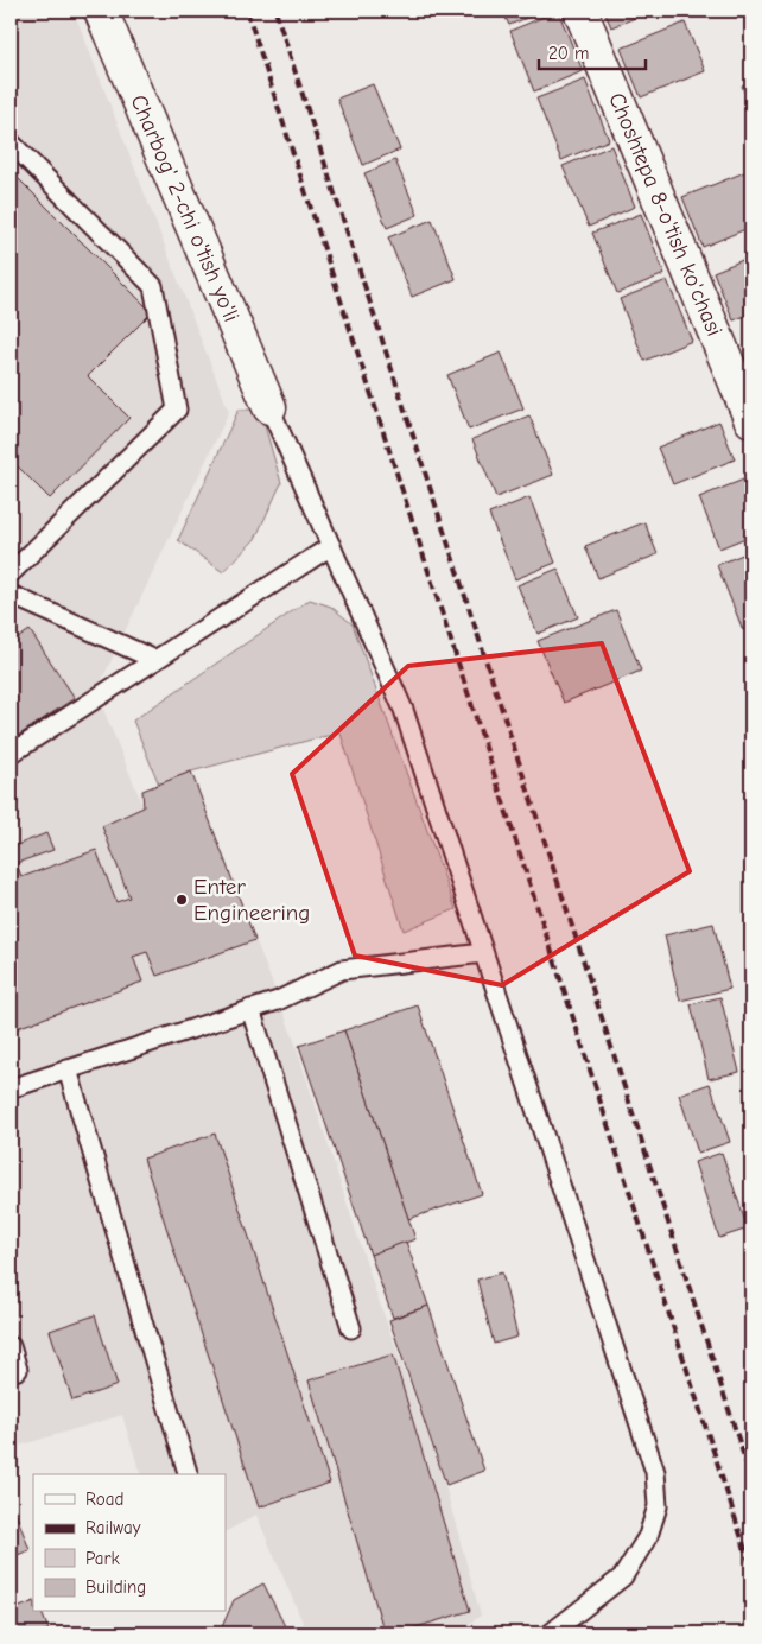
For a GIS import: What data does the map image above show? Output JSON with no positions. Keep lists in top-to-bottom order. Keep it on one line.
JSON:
{"streets":{"street":["Charbog' 2-chi o'tish yo'li","Choshtepa 8-o'tish ko'chasi"]},"places":["Enter Engineering"],"legend":["Road","Railway","Park","Building"],"scale_bar":"20 m"}
